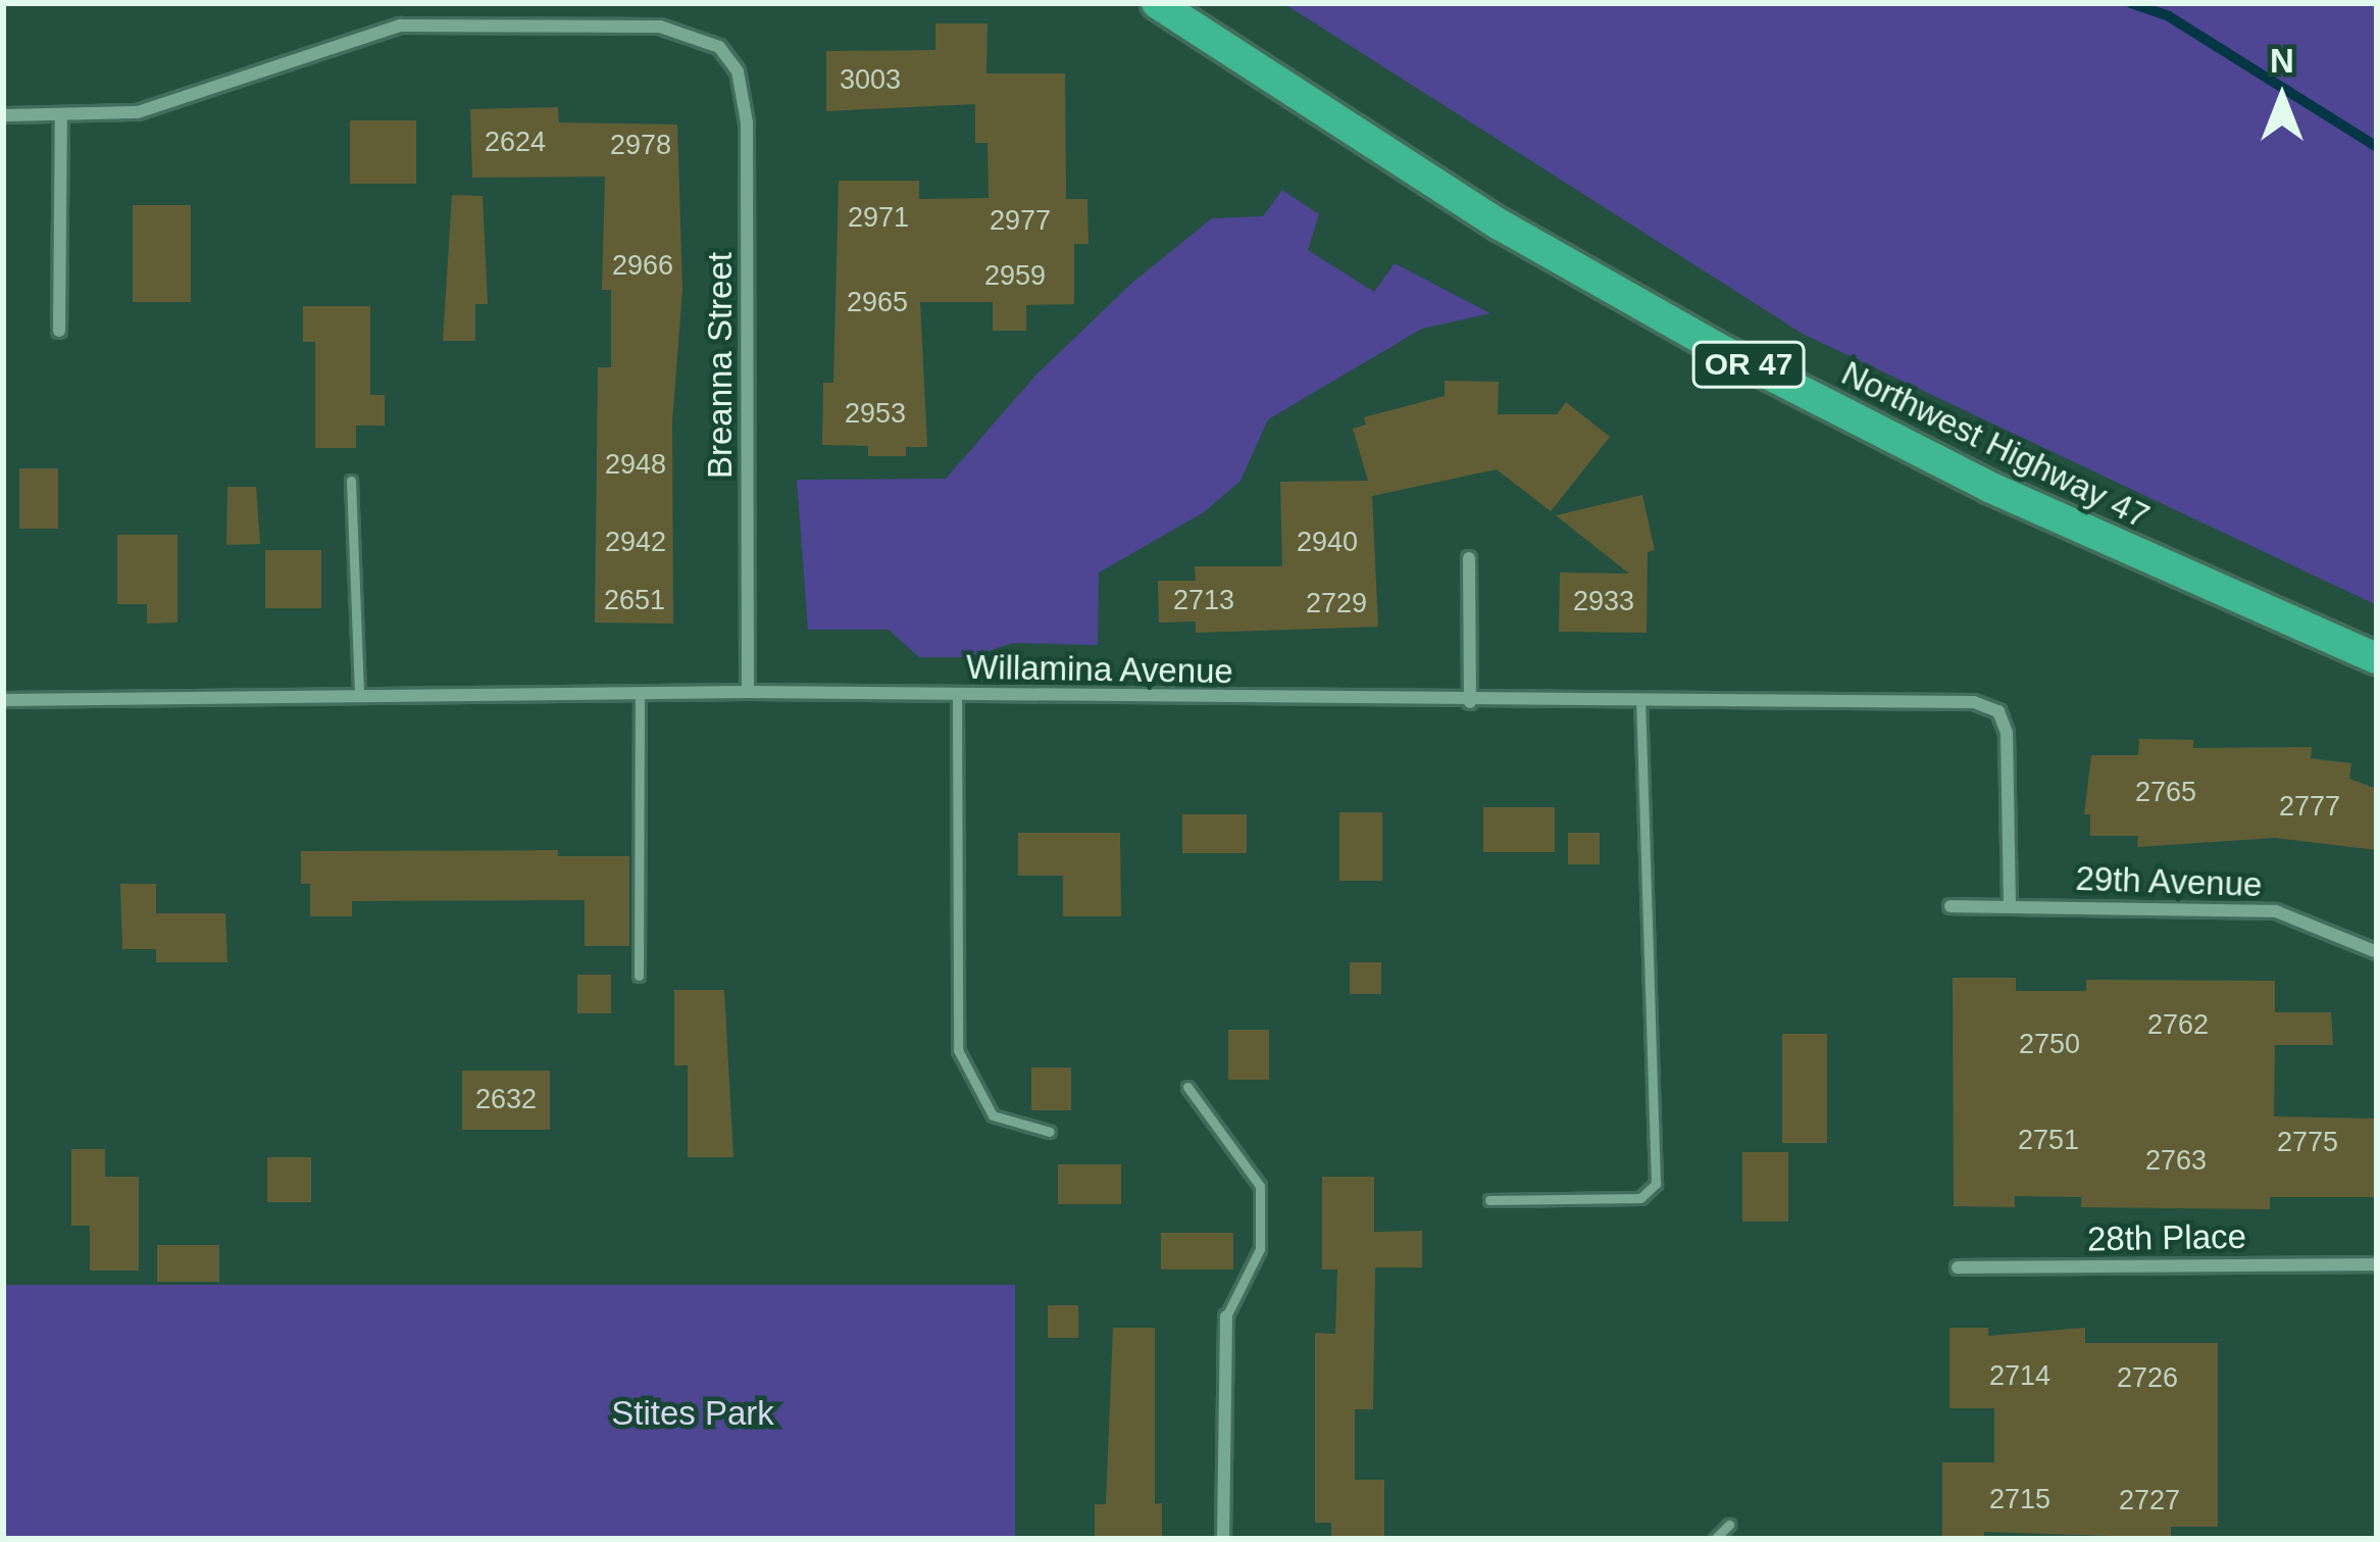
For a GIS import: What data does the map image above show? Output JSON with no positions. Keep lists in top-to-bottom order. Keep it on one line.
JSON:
{"streets":{"main road":["OR 47","Northwest Highway 47"],"street":["Breanna Street","Willamina Avenue","29th Avenue","28th Place"]},"crossings":[["Breanna Street","Willamina Avenue"],["Willamina Avenue","29th Avenue"]],"parks":["Stites Park"],"house_numbers":["3003","2624","2978","2971","2977","2966","2959","2965","2953","2948","2942","2940","2651","2713","2933","2729","2765","2777","2762","2750","2632","2751","2775","2763","2714","2726","2715","2727"],"north":"top"}
